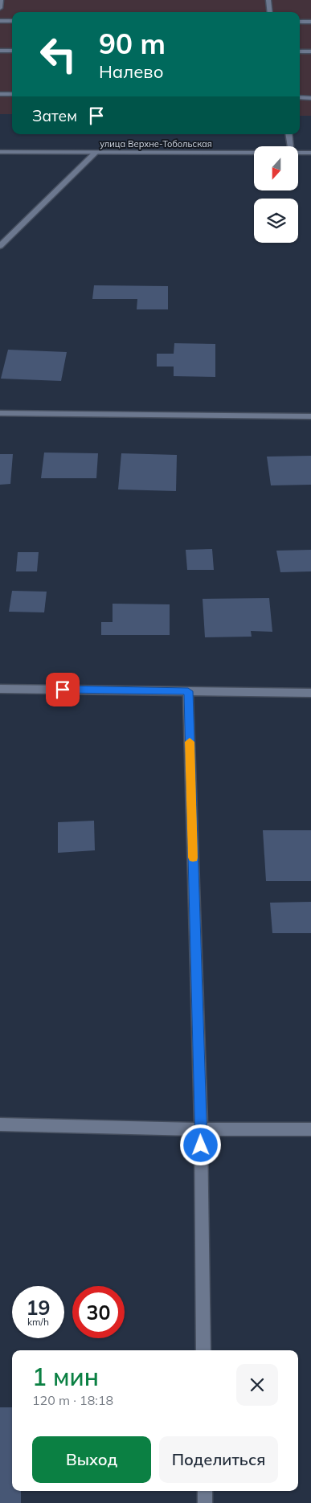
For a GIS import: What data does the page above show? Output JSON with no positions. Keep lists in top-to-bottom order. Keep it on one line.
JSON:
{"streets":{"street":["улица Верхне-Тобольская"]},"north":"bottom","page":{"turn":["90 m","Налево"],"then":"Затем","speed":"19 km/h","limit":"30","heading":["1 мин","120 m · 18:18"],"buttons":["Выход","Поделиться"]}}
